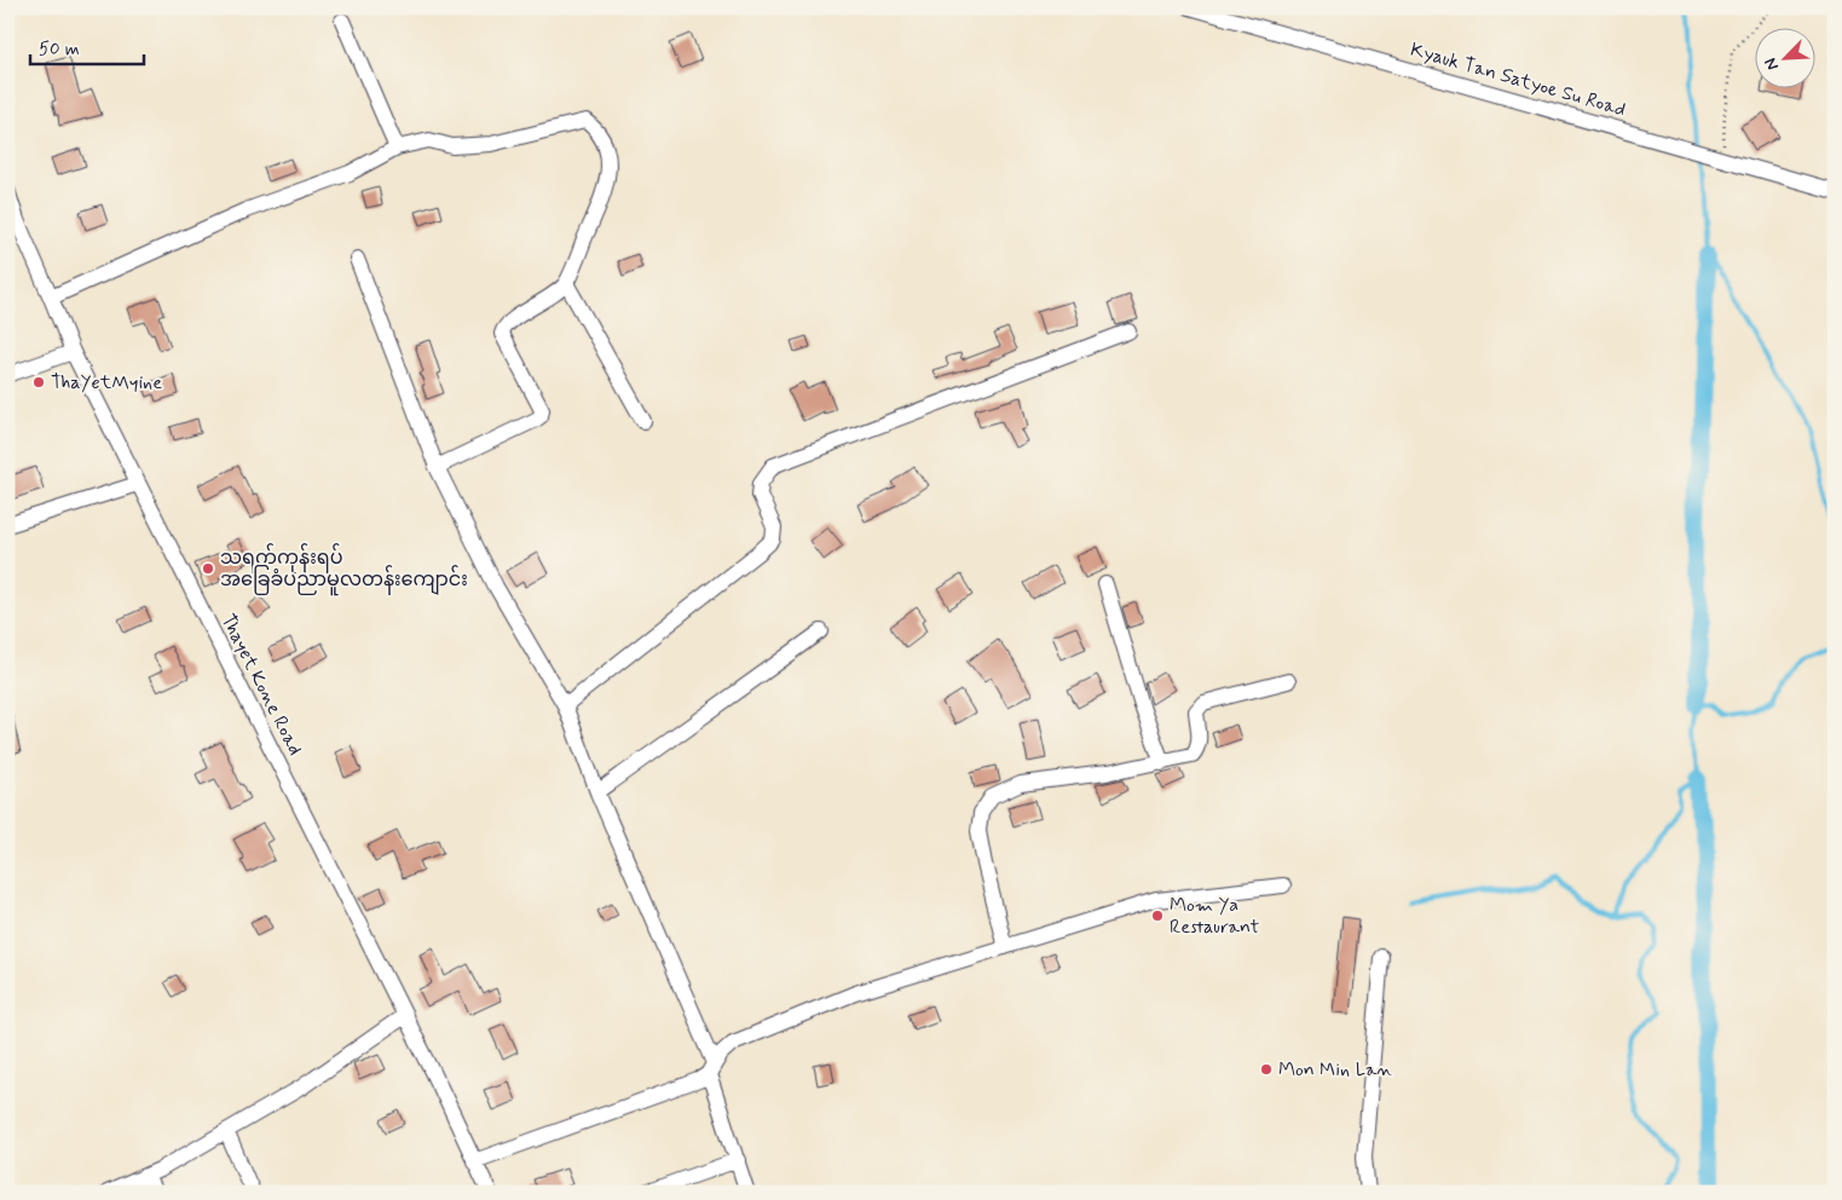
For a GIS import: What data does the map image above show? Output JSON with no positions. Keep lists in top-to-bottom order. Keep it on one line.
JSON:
{"streets":{"street":["Kyauk Tan Satyoe Su Road","Thayet Kone Road"]},"places":["ThaYetMyine","သရက်ကုန်းရပ် အခြေခံပညာမူလတန်းကျောင်း","Mom Ya Restaurant","Mon Min Lan"],"scale_bar":"50 m","north":"bottom left"}
